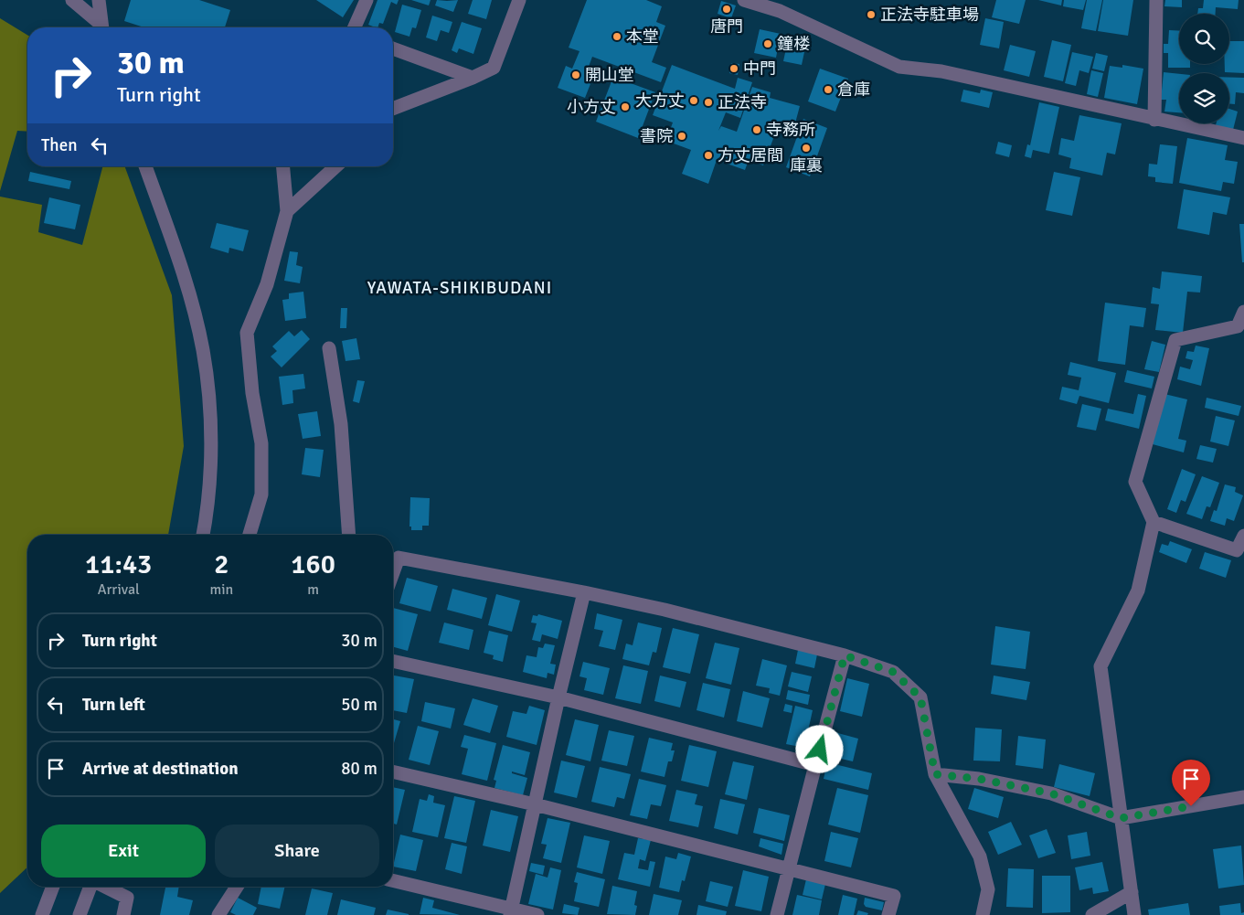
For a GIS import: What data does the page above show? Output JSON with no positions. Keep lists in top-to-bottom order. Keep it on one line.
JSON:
{"districts":["YAWATA-SHIKIBUDANI"],"places":["唐門","正法寺駐車場","本堂","鐘楼","中門","開山堂","倉庫","大方丈","正法寺","小方丈","寺務所","書院","庫裏","方丈居間"],"page":{"turn":["30 m","Turn right"],"then":"Then","eta":["11:43","Arrival","2","min","160","m"],"list":[{"name":"Turn right","value":"30 m"},{"name":"Turn left","value":"50 m"},{"name":"Arrive at destination","value":"80 m"}],"buttons":["Exit","Share"]}}
